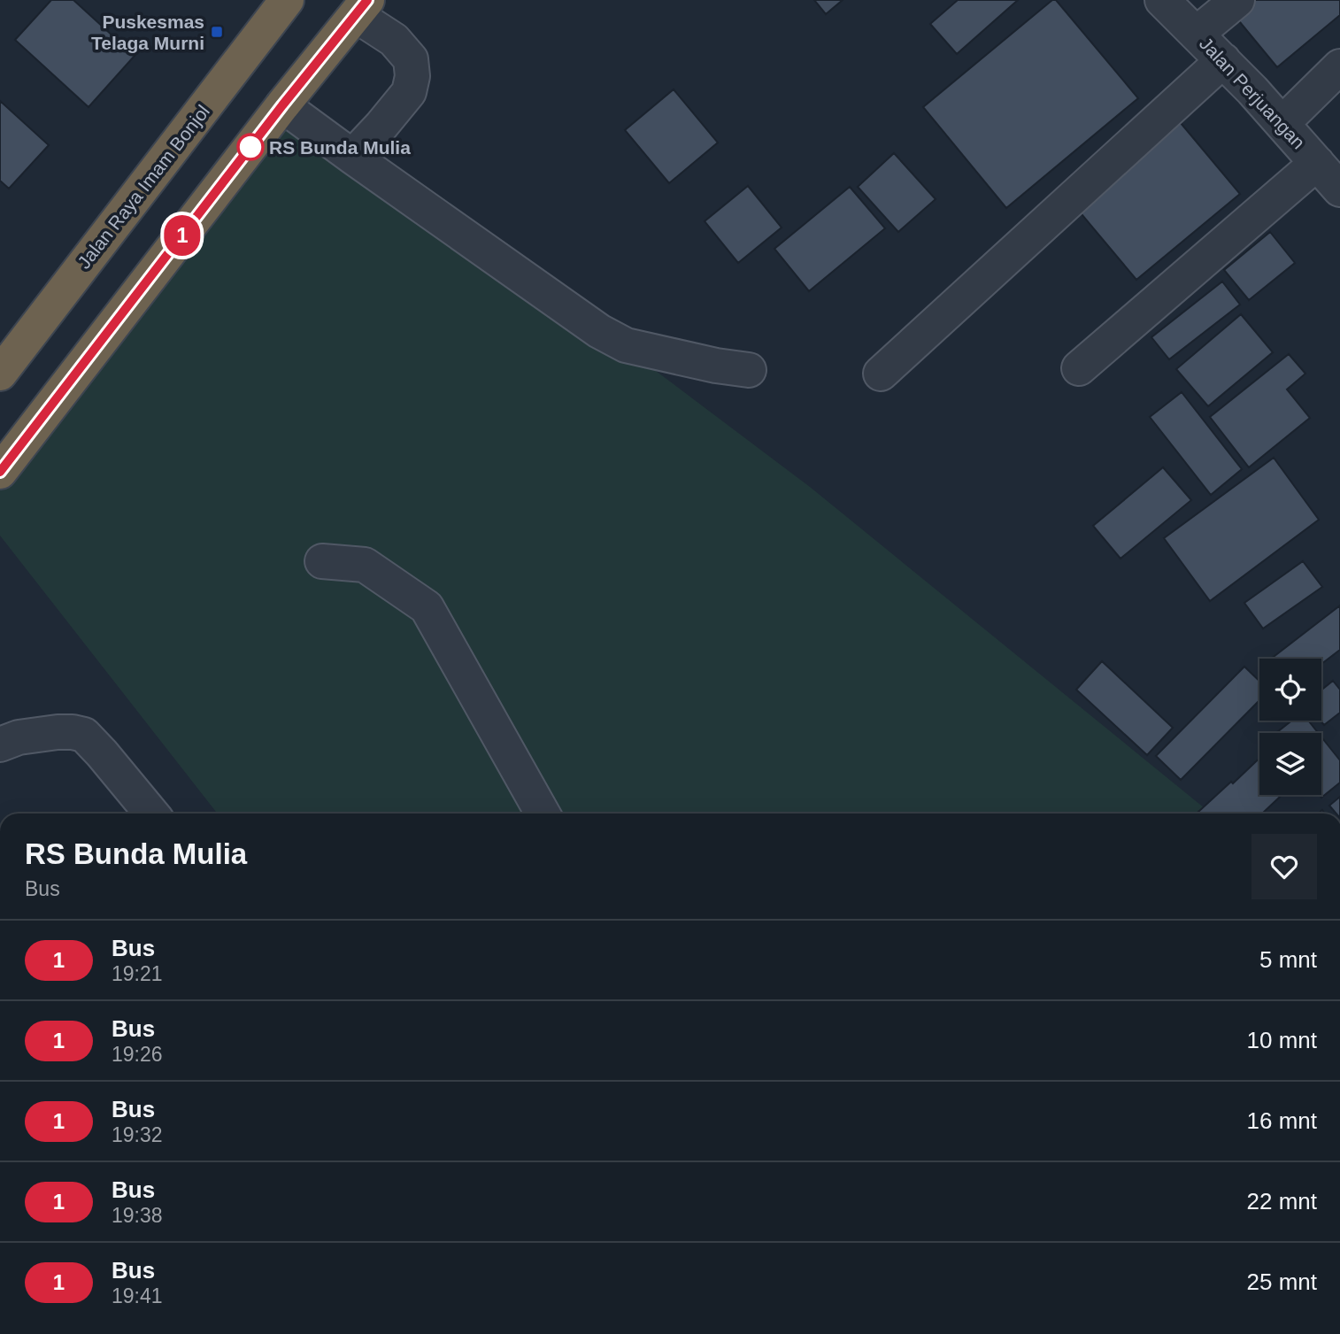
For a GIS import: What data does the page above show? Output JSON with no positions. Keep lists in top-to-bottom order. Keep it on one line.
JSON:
{"streets":{"highway":["Jalan Raya Imam Bonjol"],"street":["Jalan Perjuangan"]},"places":{"transit":["Puskesmas Telaga Murni"],"other":["RS Bunda Mulia"]},"lines":["bus line 1"],"page":{"on_map":"1","heading":["RS Bunda Mulia","Bus"],"list":[{"mark":"1","name":"Bus","note":"19:21","value":"5 mnt"},{"mark":"1","name":"Bus","note":"19:26","value":"10 mnt"},{"mark":"1","name":"Bus","note":"19:32","value":"16 mnt"},{"mark":"1","name":"Bus","note":"19:38","value":"22 mnt"},{"mark":"1","name":"Bus","note":"19:41","value":"25 mnt"}]}}
